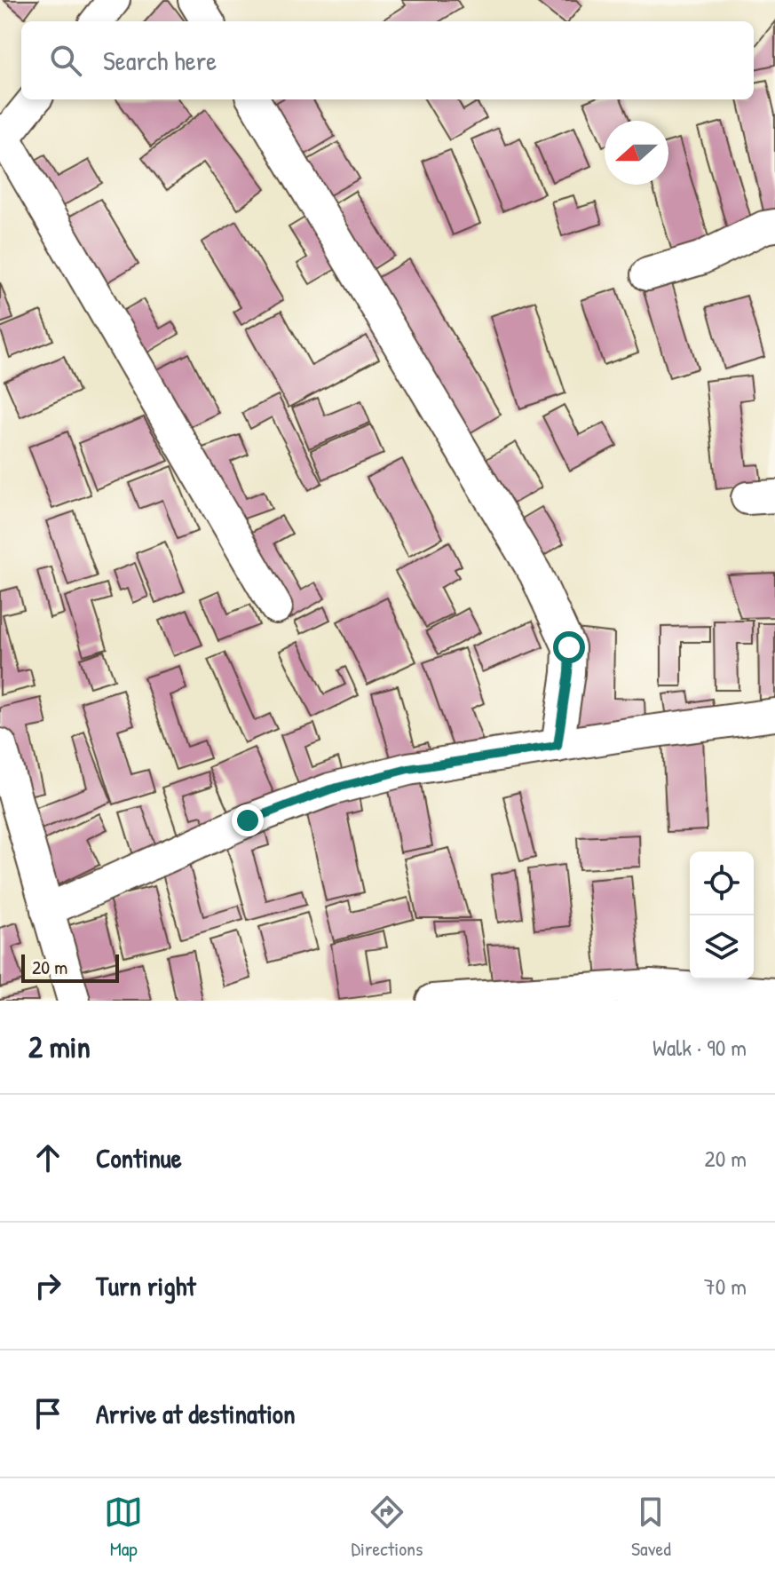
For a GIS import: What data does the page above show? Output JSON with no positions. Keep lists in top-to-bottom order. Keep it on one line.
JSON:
{"scale_bar":"20 m","north":"left","page":{"search":"Search here","scale":"20 m","heading":["2 min","Walk · 90 m"],"list":[["Continue","20 m"],["Turn right","70 m"],"Arrive at destination"],"nav":["Map","Directions","Saved"]}}
